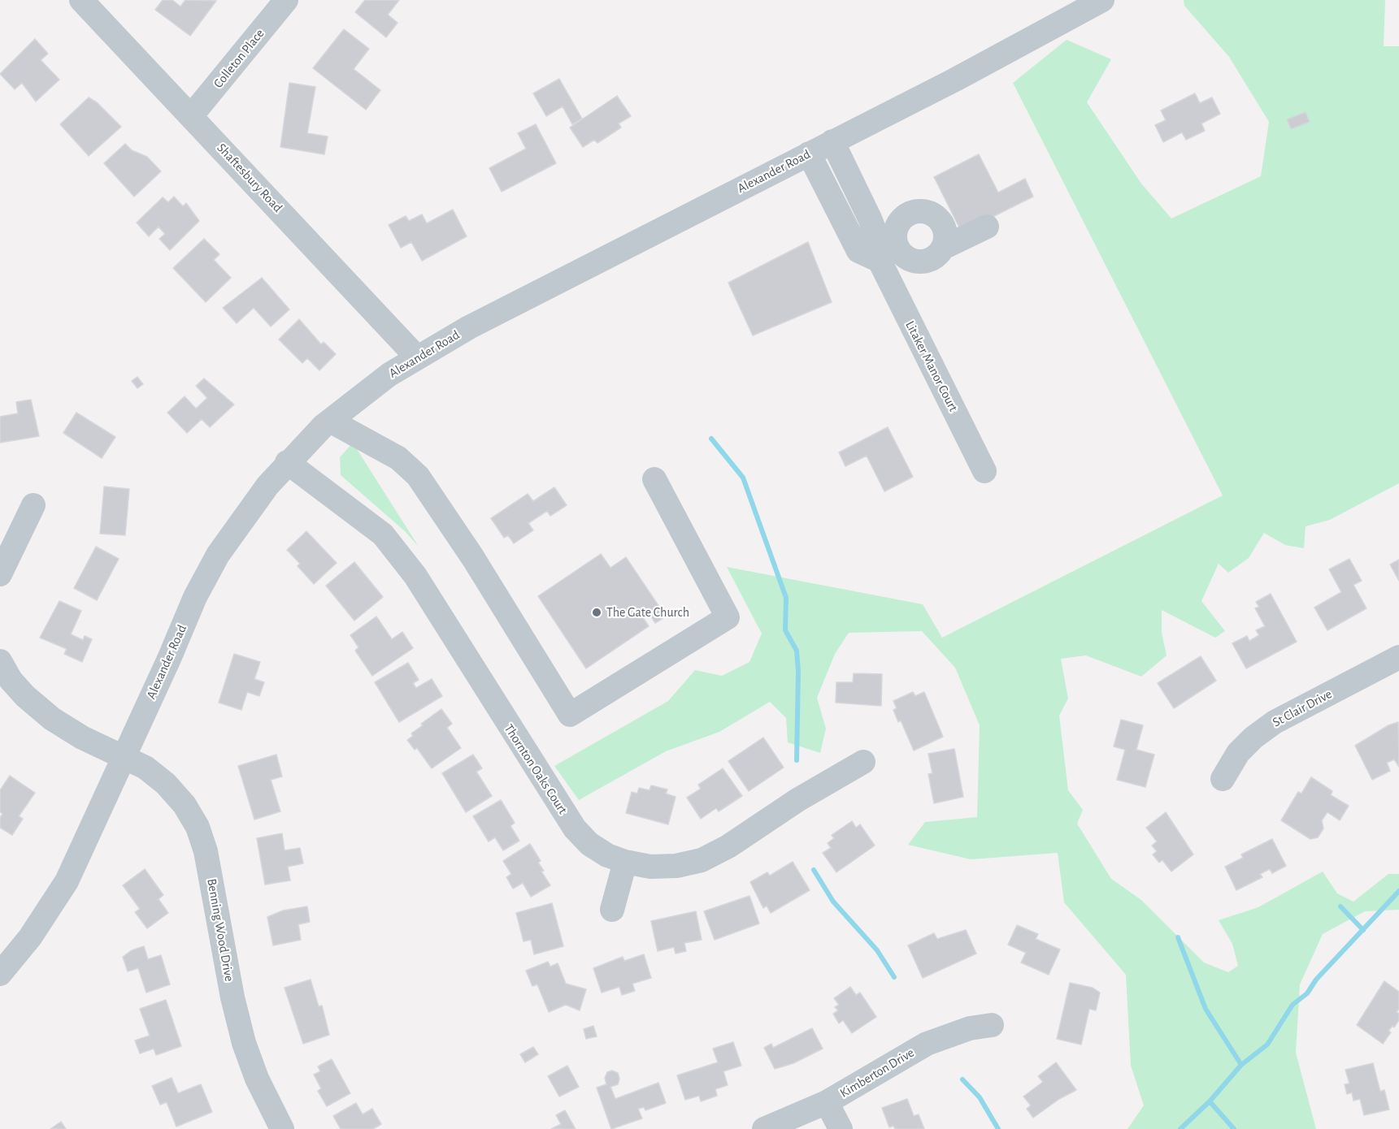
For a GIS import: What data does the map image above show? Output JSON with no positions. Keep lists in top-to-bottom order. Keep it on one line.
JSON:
{"streets":{"street":["Colleton Place","Alexander Road","Shaftesbury Road","Litaker Manor Court","St Clair Drive","Thornton Oaks Court","Benning Wood Drive","Kimberton Drive"]},"crossings":[["Colleton Place","Shaftesbury Road"],["Alexander Road","Shaftesbury Road"],["Alexander Road","Litaker Manor Court"],["Alexander Road","Thornton Oaks Court"],["Alexander Road","Benning Wood Drive"]],"places":["The Gate Church"]}
